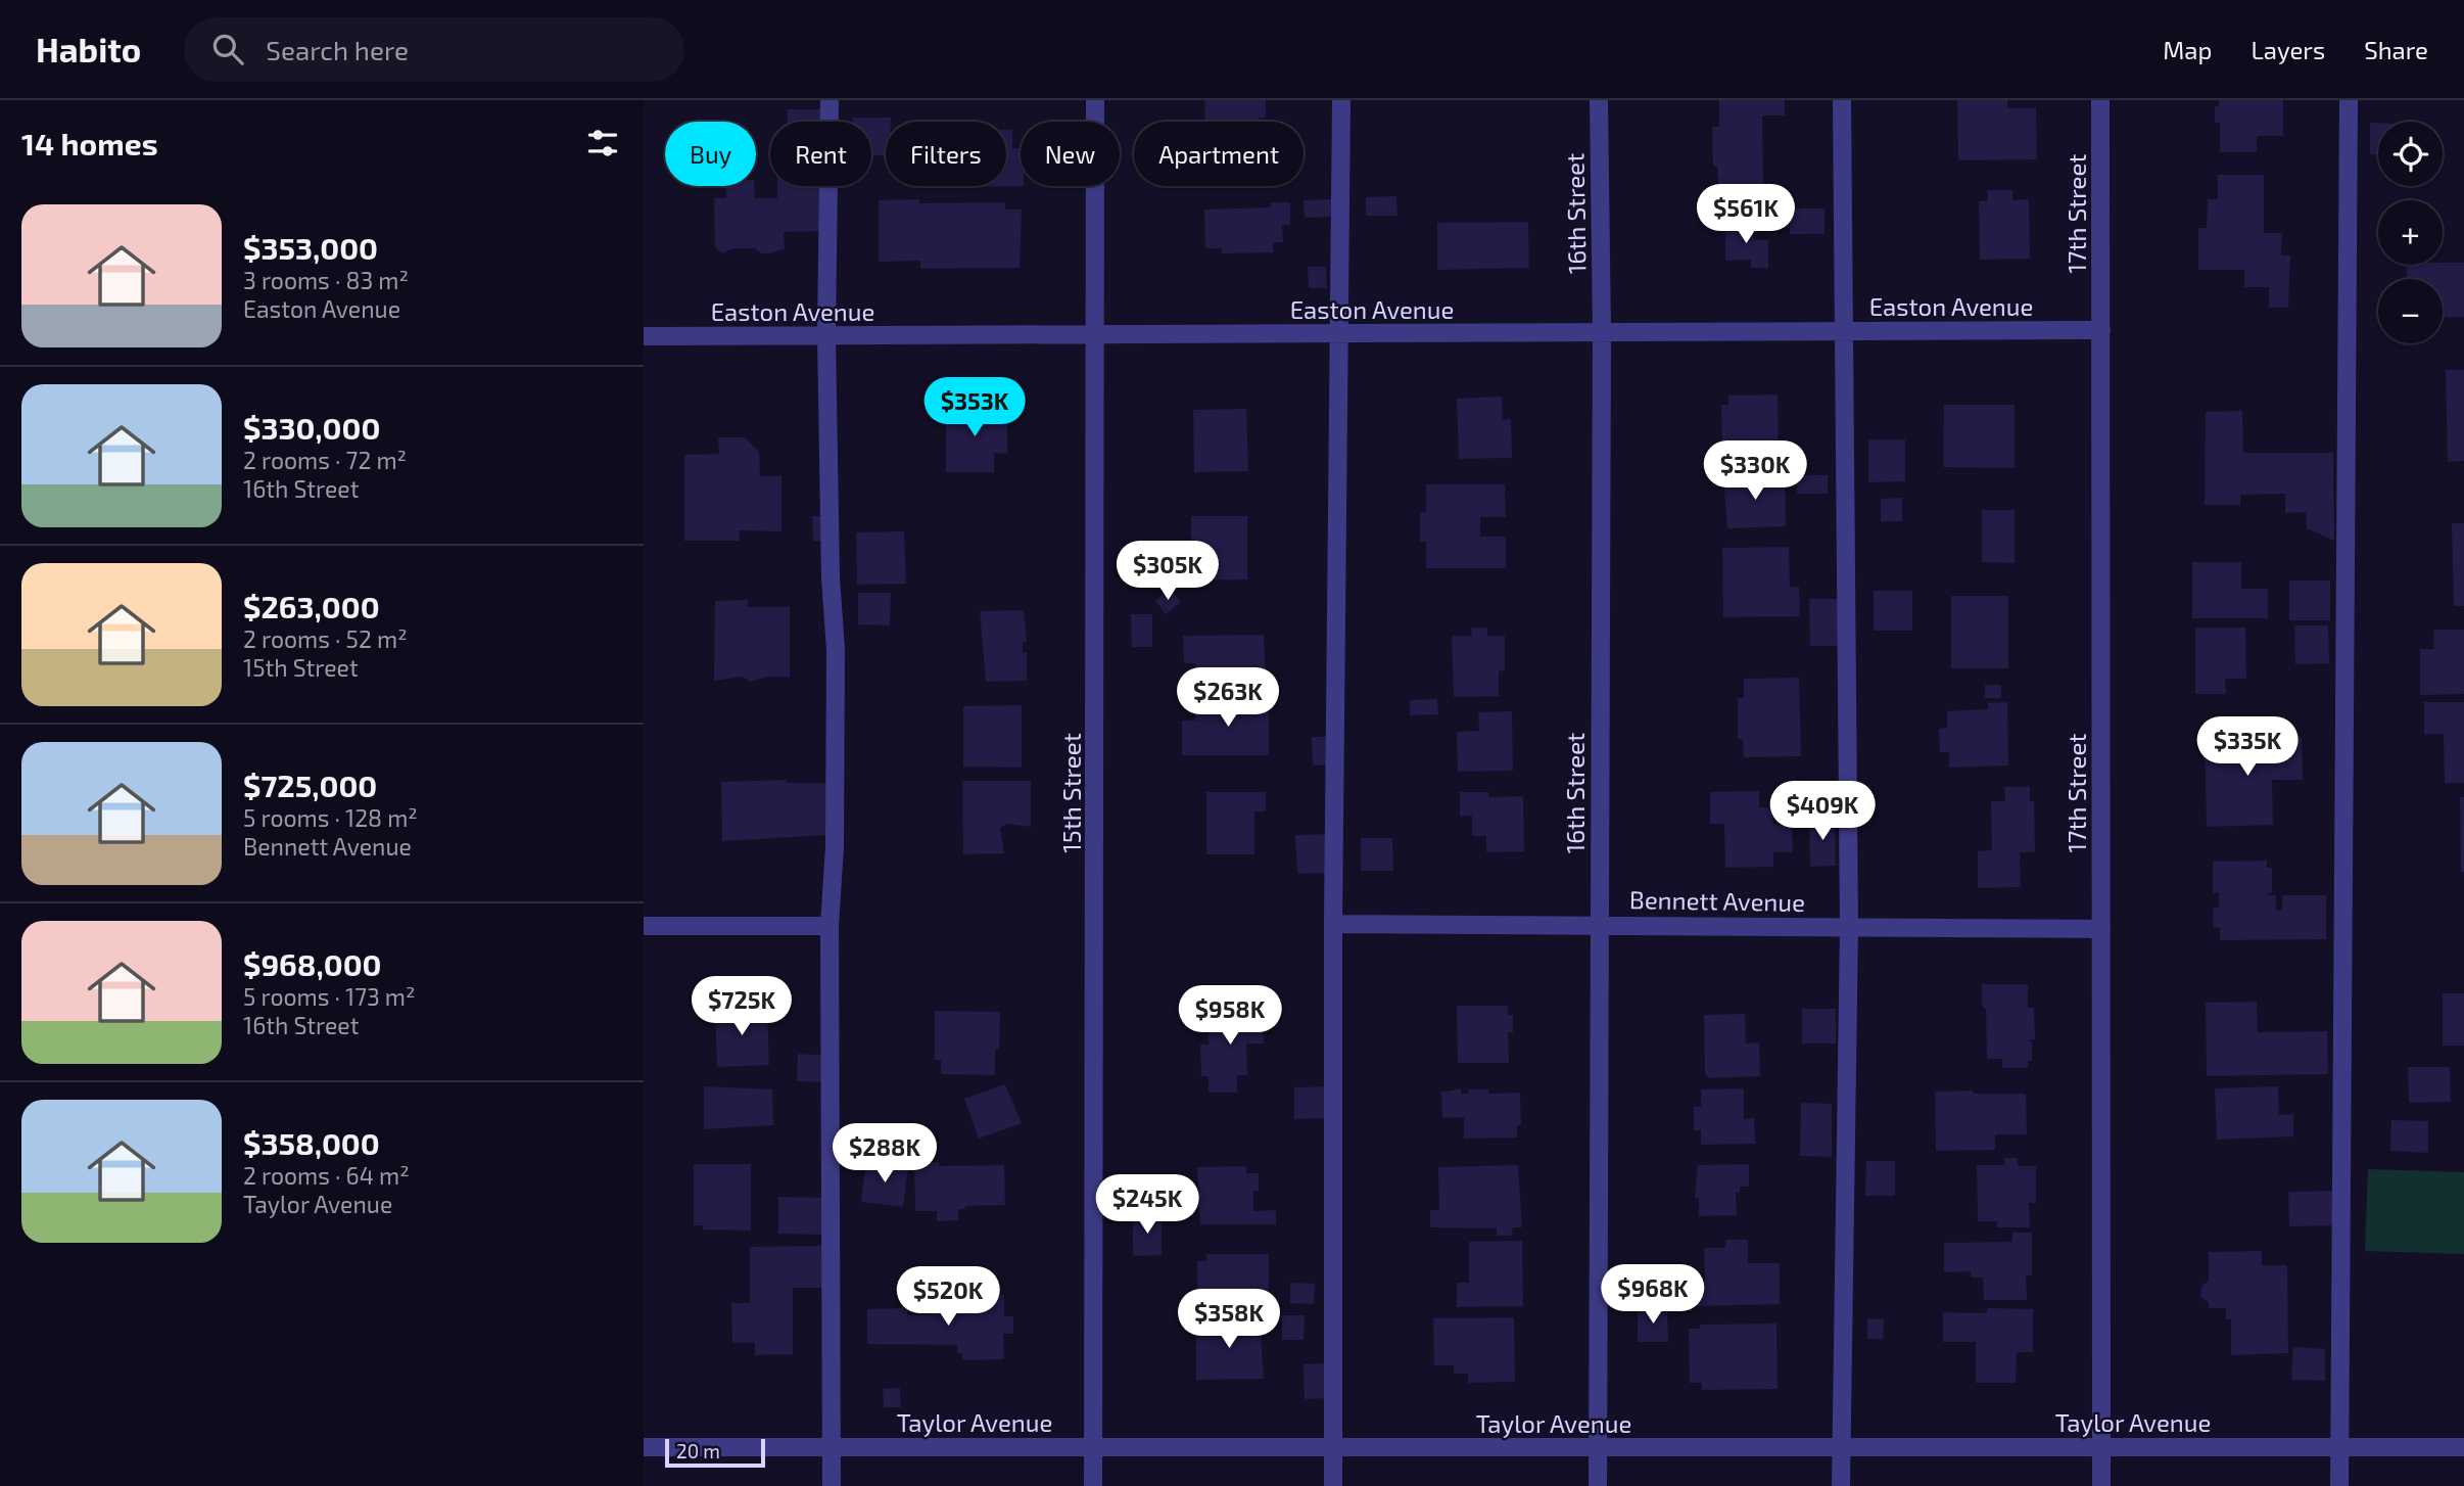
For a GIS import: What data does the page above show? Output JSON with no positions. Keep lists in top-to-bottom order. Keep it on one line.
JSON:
{"streets":{"street":["16th Street","17th Street","Easton Avenue","15th Street","Bennett Avenue","Taylor Avenue"]},"crossings":[["16th Street","Easton Avenue"],["16th Street","Bennett Avenue"],["16th Street","Taylor Avenue"],["17th Street","Easton Avenue"],["17th Street","Bennett Avenue"],["17th Street","Taylor Avenue"],["Easton Avenue","15th Street"],["15th Street","Taylor Avenue"]],"scale_bar":"20 m","page":{"header":"Habito","search":"Search here","nav":["Map","Layers","Share"],"heading":"14 homes","map_buttons":["+","−"],"chip":["Buy","Rent","Filters","New","Apartment"],"price":["$561K","$353K","$330K","$305K","$263K","$335K","$409K","$725K","$958K","$288K","$245K","$968K","$520K","$358K"],"list":[{"name":"$353,000","note":"3 rooms · 83 m² · Easton Avenue"},{"name":"$330,000","note":"2 rooms · 72 m² · 16th Street"},{"name":"$263,000","note":"2 rooms · 52 m² · 15th Street"},{"name":"$725,000","note":"5 rooms · 128 m² · Bennett Avenue"},{"name":"$968,000","note":"5 rooms · 173 m² · 16th Street"},{"name":"$358,000","note":"2 rooms · 64 m² · Taylor Avenue"}],"scale":"20 m"}}
